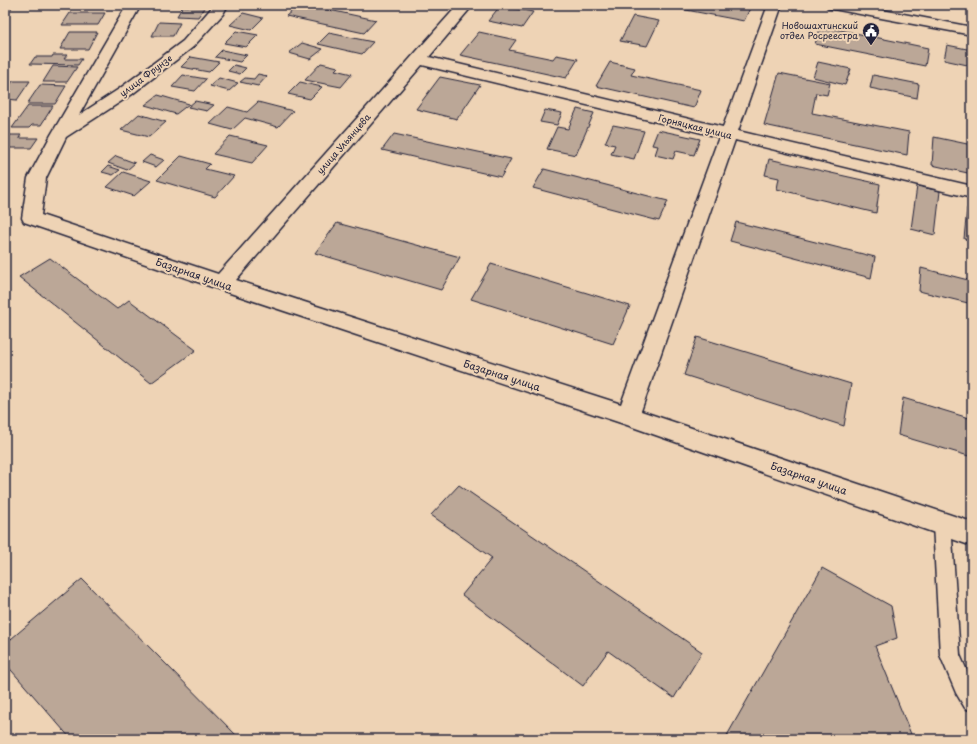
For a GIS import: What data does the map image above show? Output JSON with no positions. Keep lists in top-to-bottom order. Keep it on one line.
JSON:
{"streets":{"street":["улица Фрунзе","Горняцкая улица","улица Ульянцева","Базарная улица"]},"crossings":[["улица Фрунзе","Базарная улица"],["Горняцкая улица","улица Ульянцева"],["улица Ульянцева","Базарная улица"]],"places":{"public building":["Новошахтинский отдел Росреестра"]}}
